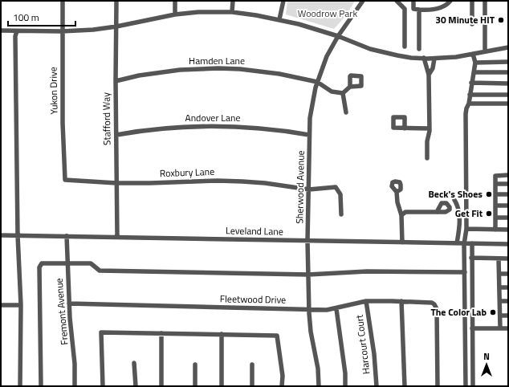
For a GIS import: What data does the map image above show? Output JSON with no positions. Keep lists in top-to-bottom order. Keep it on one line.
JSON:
{"streets":{"street":["Hamden Lane","Yukon Drive","Andover Lane","Stafford Way","Roxbury Lane","Sherwood Avenue","Leveland Lane","Fleetwood Drive","Fremont Avenue","Harcourt Court"]},"crossings":[["Hamden Lane","Stafford Way"],["Hamden Lane","Sherwood Avenue"],["Yukon Drive","Roxbury Lane"],["Andover Lane","Stafford Way"],["Andover Lane","Sherwood Avenue"],["Stafford Way","Roxbury Lane"],["Stafford Way","Leveland Lane"],["Roxbury Lane","Sherwood Avenue"],["Sherwood Avenue","Leveland Lane"],["Sherwood Avenue","Fleetwood Drive"],["Leveland Lane","Fremont Avenue"],["Fleetwood Drive","Fremont Avenue"],["Fleetwood Drive","Harcourt Court"]],"parks":["Woodrow Park"],"places":["30 Minute HIT","Beck's Shoes","Get Fit","The Color Lab"],"scale_bar":"100 m","north":"top"}
